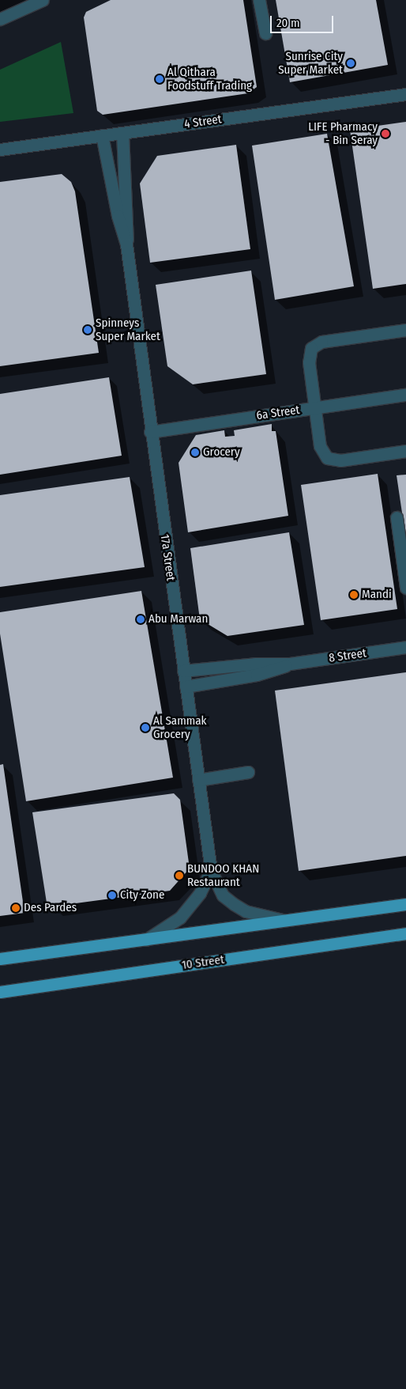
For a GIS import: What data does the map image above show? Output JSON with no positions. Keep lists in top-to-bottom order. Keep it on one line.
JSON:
{"streets":{"main road":["10 Street"],"street":["4 Street","6a Street","17a Street","8 Street"]},"crossings":[["6a Street","17a Street"],["17a Street","8 Street"]],"places":["Sunrise City Super Market","Al Qithara Foodstuff Trading","LIFE Pharmacy - Bin Seray","Spinneys Super Market","Grocery","Mandi","Abu Marwan","Al Sammak Grocery","BUNDOO KHAN Restaurant","City Zone","Des Pardes"],"scale_bar":"20 m"}
